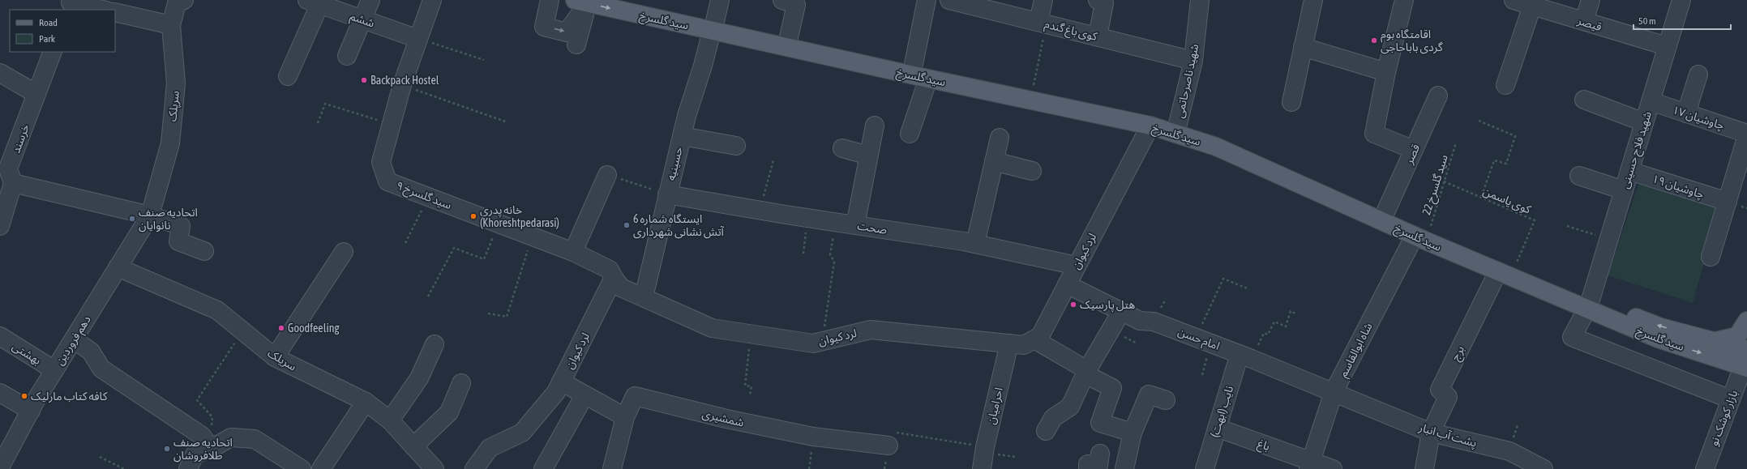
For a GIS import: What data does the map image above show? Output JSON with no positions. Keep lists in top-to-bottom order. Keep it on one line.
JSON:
{"streets":{"main road":["سید گلسرخ"],"street":["ششم","قیصر","کوی باغ گندم","شهید ناصرحاتمی","سرپلک","چاوشیان ۱۷","خرسند","شهید فلاح حسینی","قصر","حسینیه","چاوشیان ۱۹","سید گلسرخ ۹","صحت","لرد کیوان","امام حسن","دهم فروردین","شاه ابوالقاسم","بهشتی","برج","سریلک","احرامیان","نایب (ابهت)","شمشیری","بازار کوشک نو","پشت آب انبار","باغ"],"path":["سید گلسرخ 22","کوی یاسمن"]},"crossings":[["ششم","سید گلسرخ ۹"],["سید گلسرخ","شهید ناصرحاتمی"],["سید گلسرخ","شهید فلاح حسینی"],["سید گلسرخ","قصر"],["سید گلسرخ","حسینیه"],["سید گلسرخ","سید گلسرخ 22"],["سید گلسرخ","کوی یاسمن"],["سید گلسرخ","لرد کیوان"],["سید گلسرخ","شاه ابوالقاسم"],["سید گلسرخ","برج"],["سید گلسرخ","بازار کوشک نو"],["قیصر","شهید فلاح حسینی"],["کوی باغ گندم","شهید ناصرحاتمی"],["سرپلک","دهم فروردین"],["چاوشیان ۱۷","شهید فلاح حسینی"],["شهید فلاح حسینی","چاوشیان ۱۹"],["شهید فلاح حسینی","بازار کوشک نو"],["حسینیه","صحت"],["حسینیه","لرد کیوان"],["سید گلسرخ 22","کوی یاسمن"],["سید گلسرخ 22","شاه ابوالقاسم"],["سید گلسرخ ۹","لرد کیوان"],["صحت","لرد کیوان"],["لرد کیوان","امام حسن"],["لرد کیوان","احرامیان"],["امام حسن","شاه ابوالقاسم"],["امام حسن","نایب (ابهت)"],["امام حسن","پشت آب انبار"],["دهم فروردین","بهشتی"],["دهم فروردین","سریلک"],["شاه ابوالقاسم","پشت آب انبار"],["شاه ابوالقاسم","باغ"],["برج","پشت آب انبار"],["نایب (ابهت)","باغ"]],"places":["اقامتگاه بوم گردی باباحاجی","Backpack Hostel","خانه پدری (Khoreshtpedarasi)","اتحادیه صنف نانوایان","ایستگاه شماره 6 آتش نشانی شهرداری","هتل پارسیک","Goodfeeling","کافه کتاب مارلیک","اتحادیه صنف طلافروشان"],"legend":["Road","Park"],"scale_bar":"50 m"}
